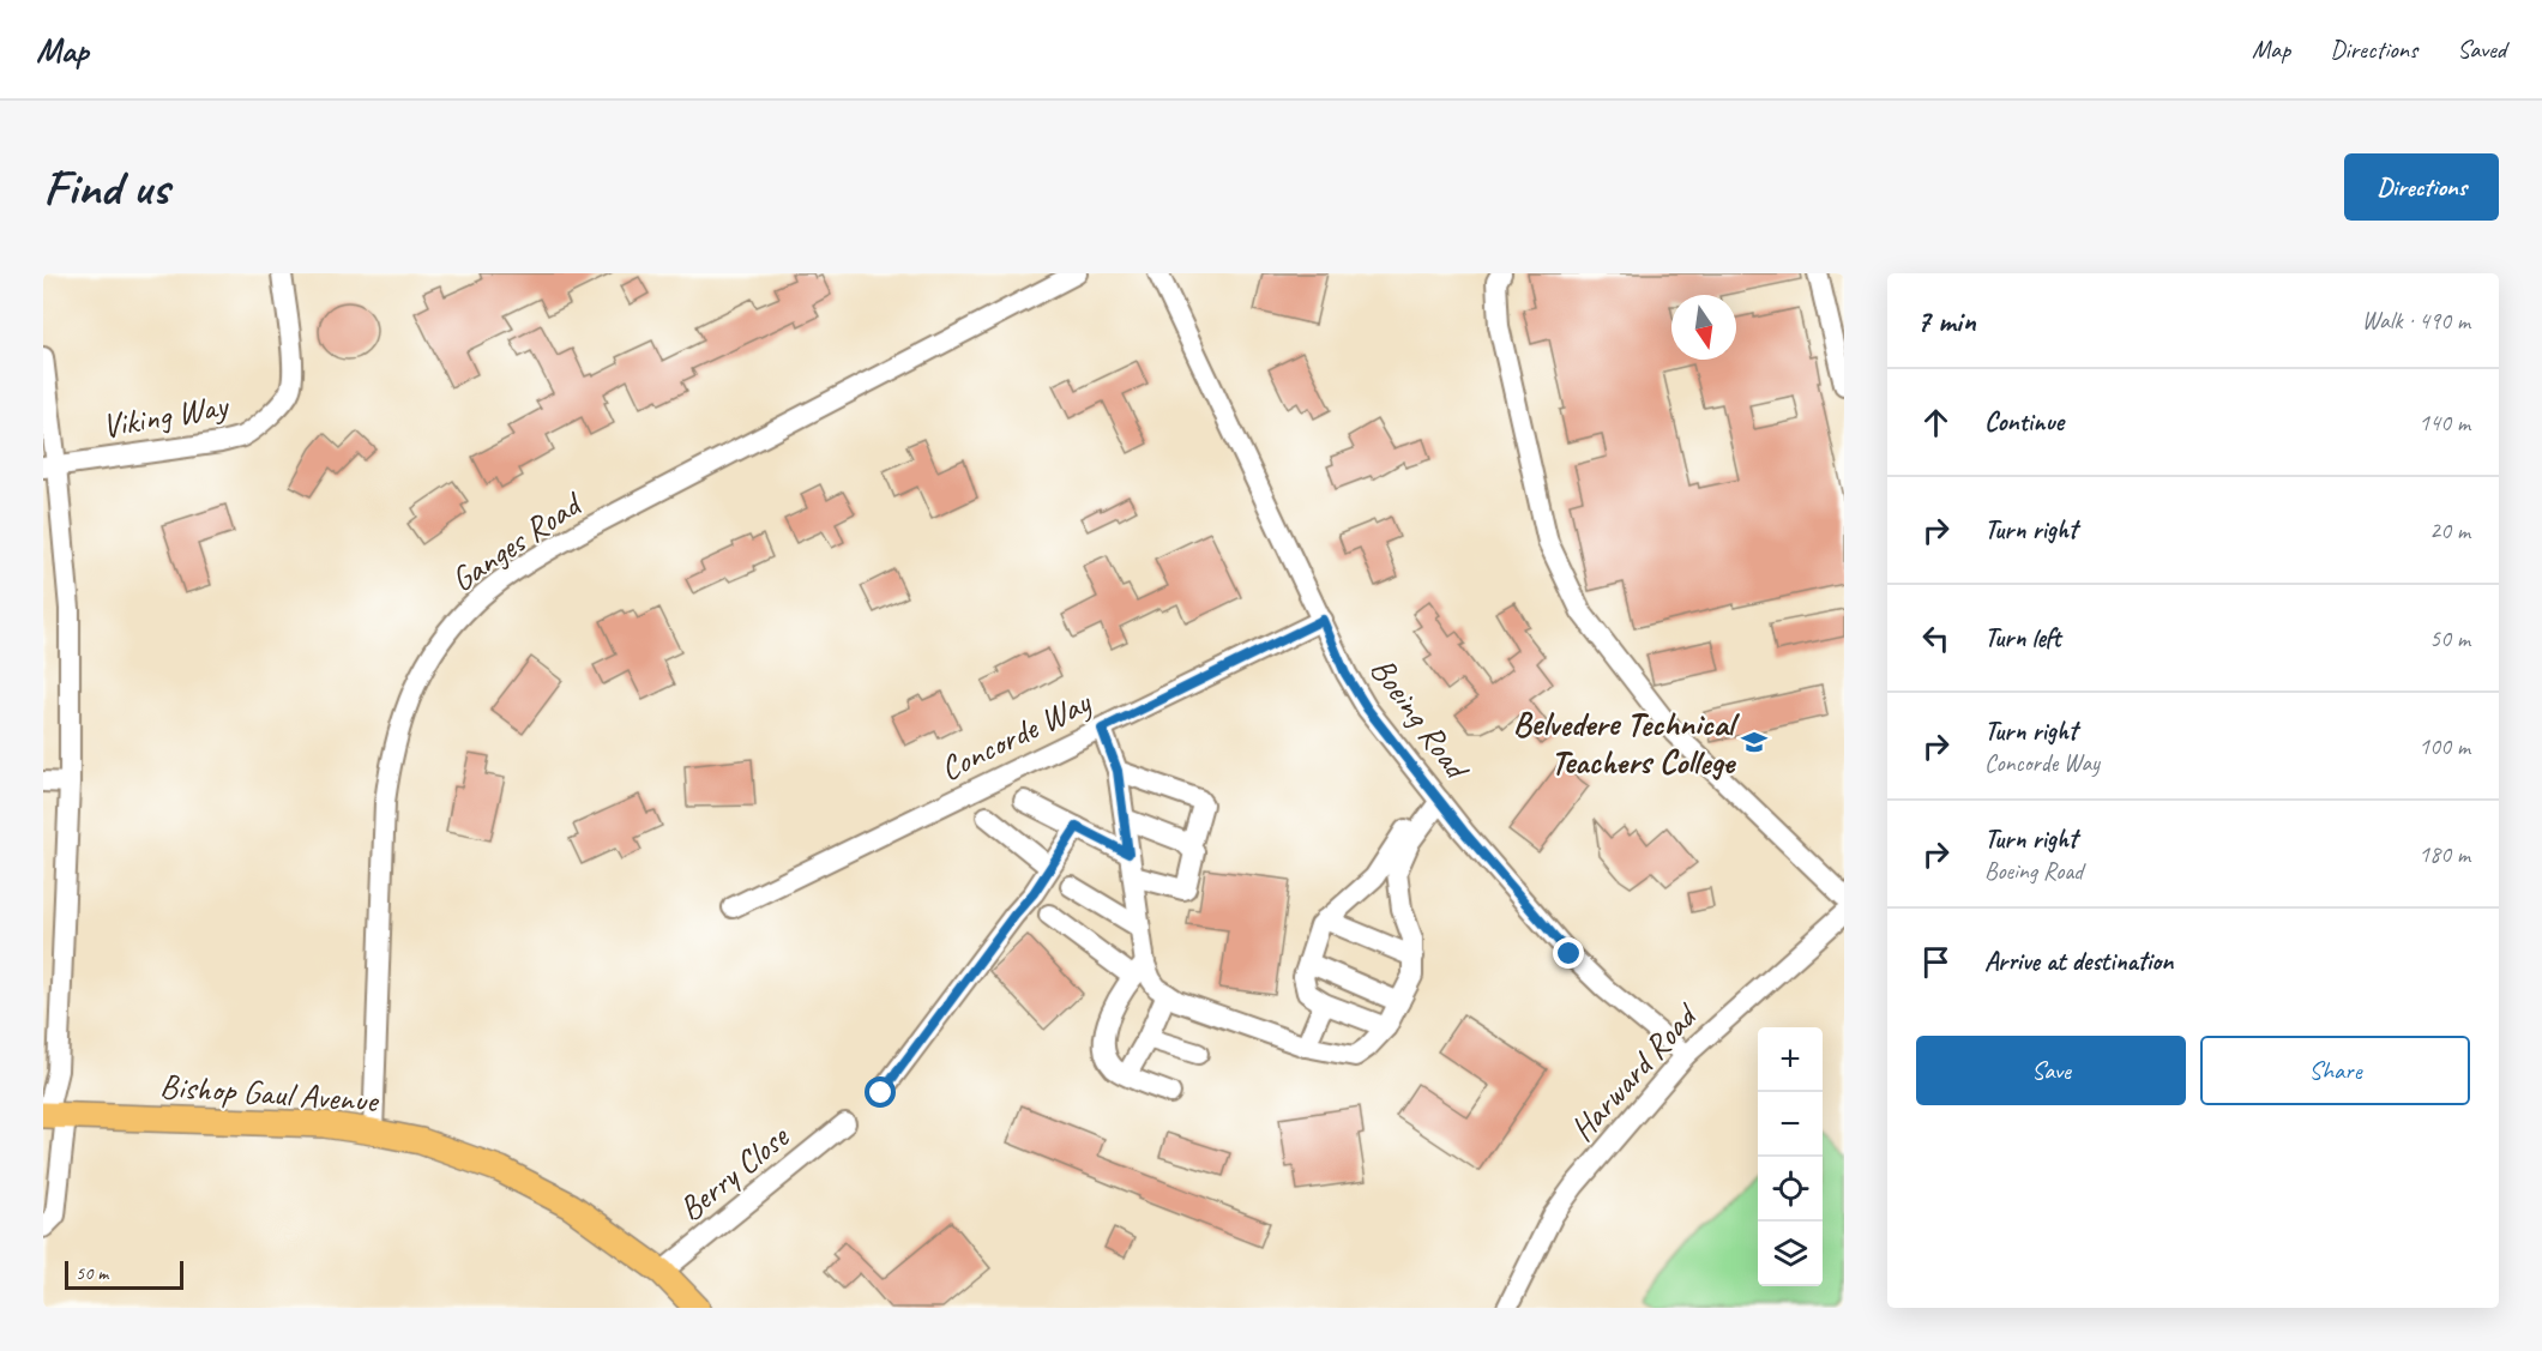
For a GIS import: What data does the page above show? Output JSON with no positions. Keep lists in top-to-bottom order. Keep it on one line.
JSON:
{"streets":{"main road":["Bishop Gaul Avenue"],"street":["Viking Way","Ganges Road","Boeing Road","Concorde Way","Harward Road","Berry Close"]},"crossings":[["Ganges Road","Bishop Gaul Avenue"],["Boeing Road","Concorde Way"],["Boeing Road","Harward Road"],["Bishop Gaul Avenue","Berry Close"]],"places":{"school or university":["Belvedere Technical Teachers College"]},"scale_bar":"50 m","north":"bottom","page":{"header":"Map","nav":["Map","Directions","Saved"],"buttons":["Directions",["Save","Share"]],"title":"Find us","heading":["7 min","Walk · 490 m"],"list":[["Continue","140 m"],["Turn right","20 m"],["Turn left","50 m"],["Turn right","Concorde Way","100 m"],["Turn right","Boeing Road","180 m"],"Arrive at destination"],"map_buttons":["+","−"],"scale":"50 m"}}
